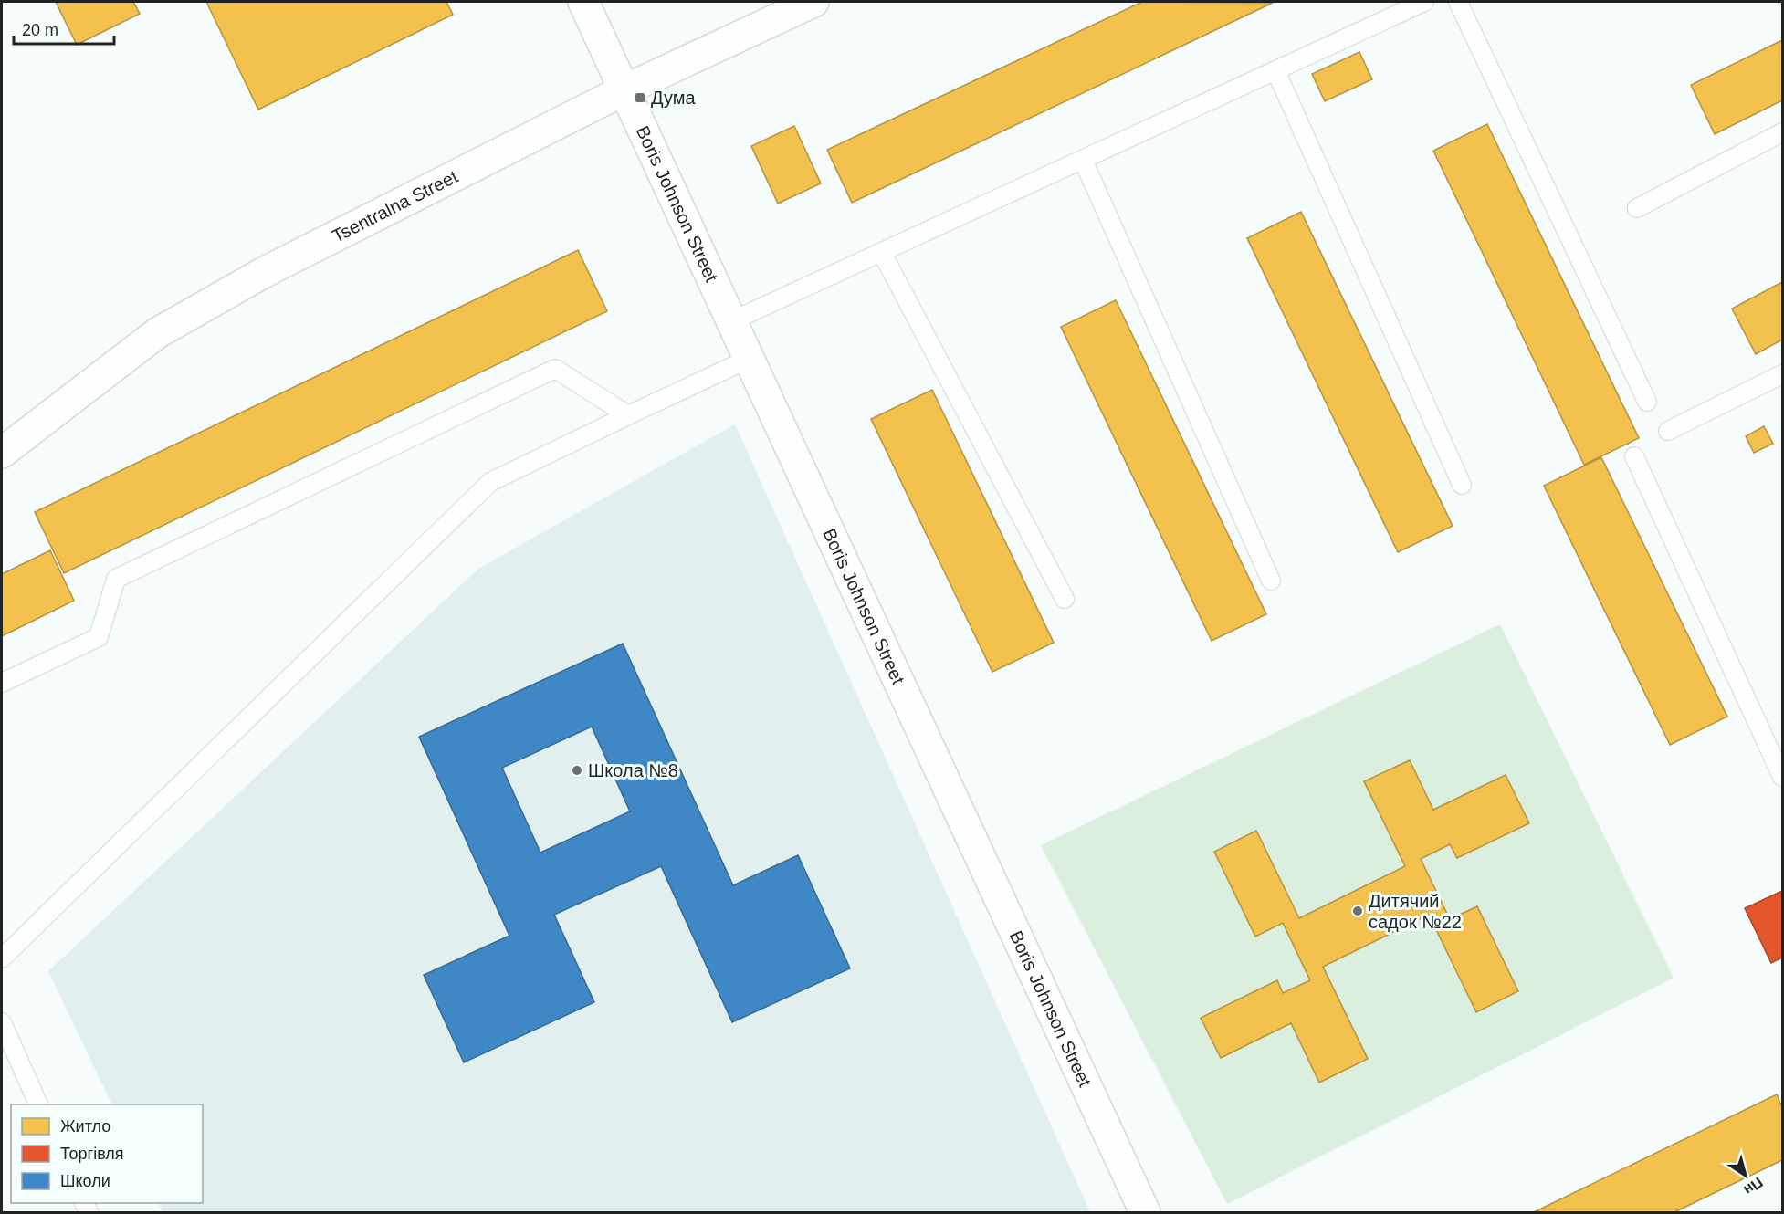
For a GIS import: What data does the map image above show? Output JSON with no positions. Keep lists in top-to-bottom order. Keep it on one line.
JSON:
{"streets":{"street":["Boris Johnson Street","Tsentralna Street"]},"crossings":[["Boris Johnson Street","Tsentralna Street"]],"places":{"transit":["Дума"],"other":["Школа №8","Дитячий садок №22"]},"legend":["Житло","Торгівля","Школи"],"scale_bar":"20 m","north":"bottom right"}
